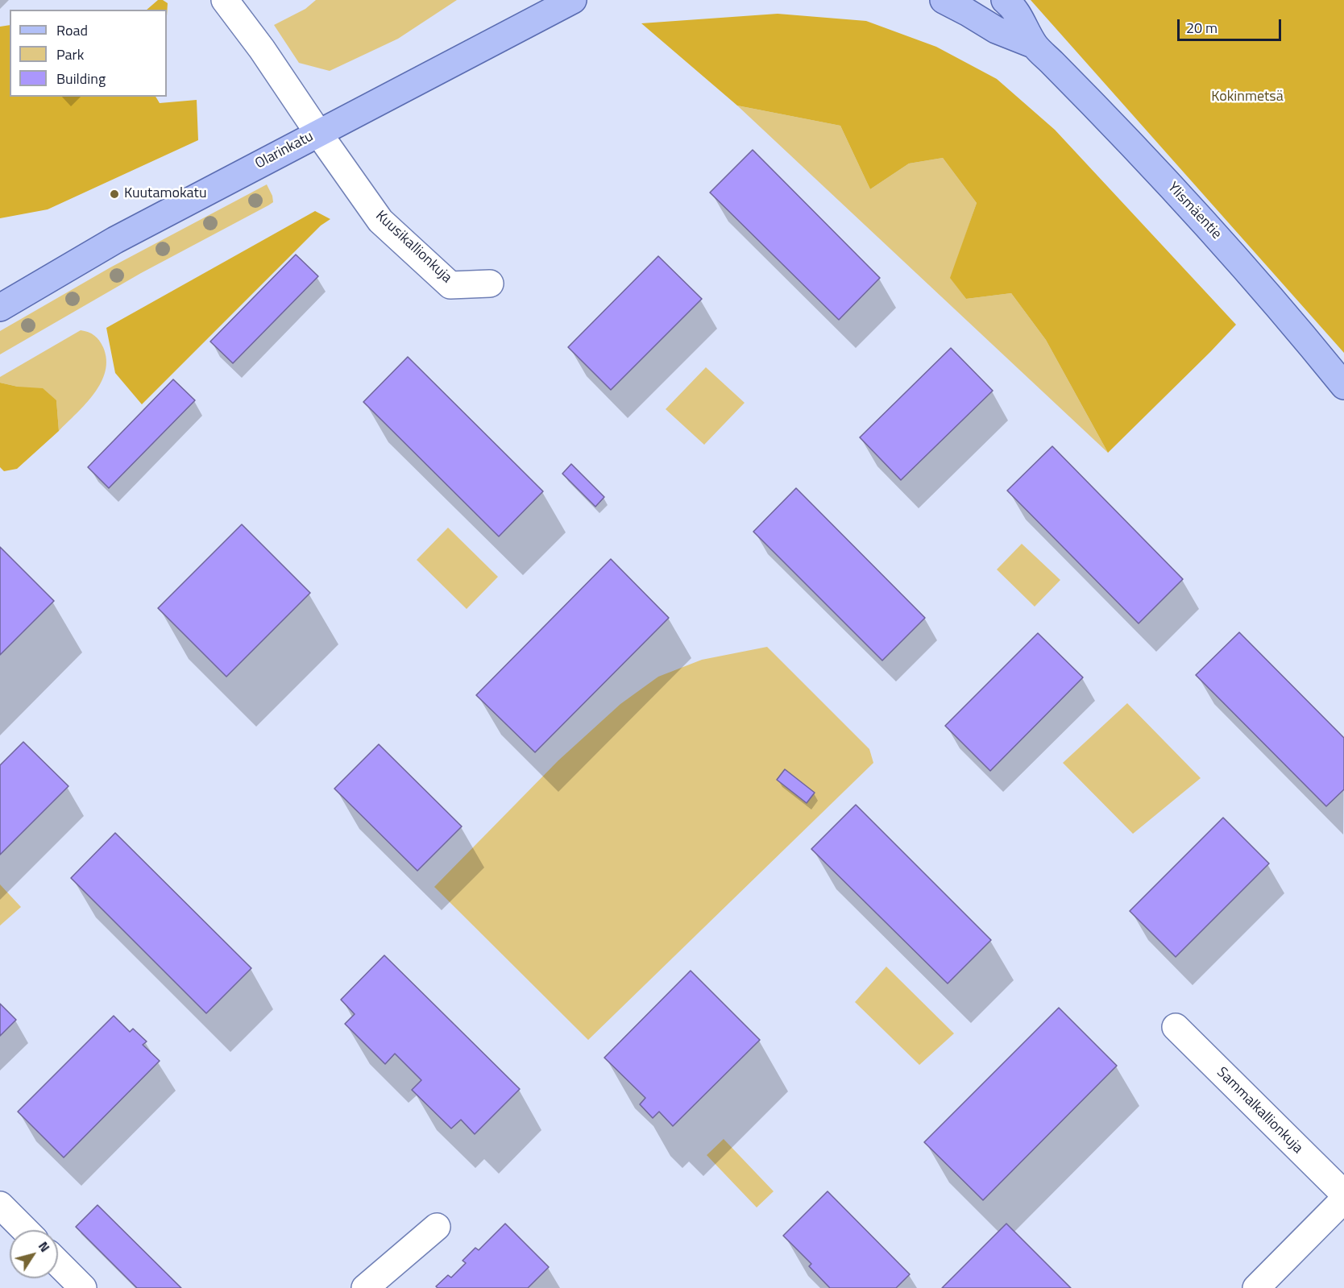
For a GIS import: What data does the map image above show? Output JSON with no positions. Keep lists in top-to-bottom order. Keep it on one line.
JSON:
{"streets":{"main road":["Olarinkatu","Ylismäentie"],"street":["Kuusikallionkuja","Sammalkallionkuja"]},"crossings":[["Olarinkatu","Kuusikallionkuja"]],"parks":["Kokinmetsä"],"places":["Kuutamokatu"],"legend":["Road","Park","Building"],"scale_bar":"20 m","north":"top right"}
